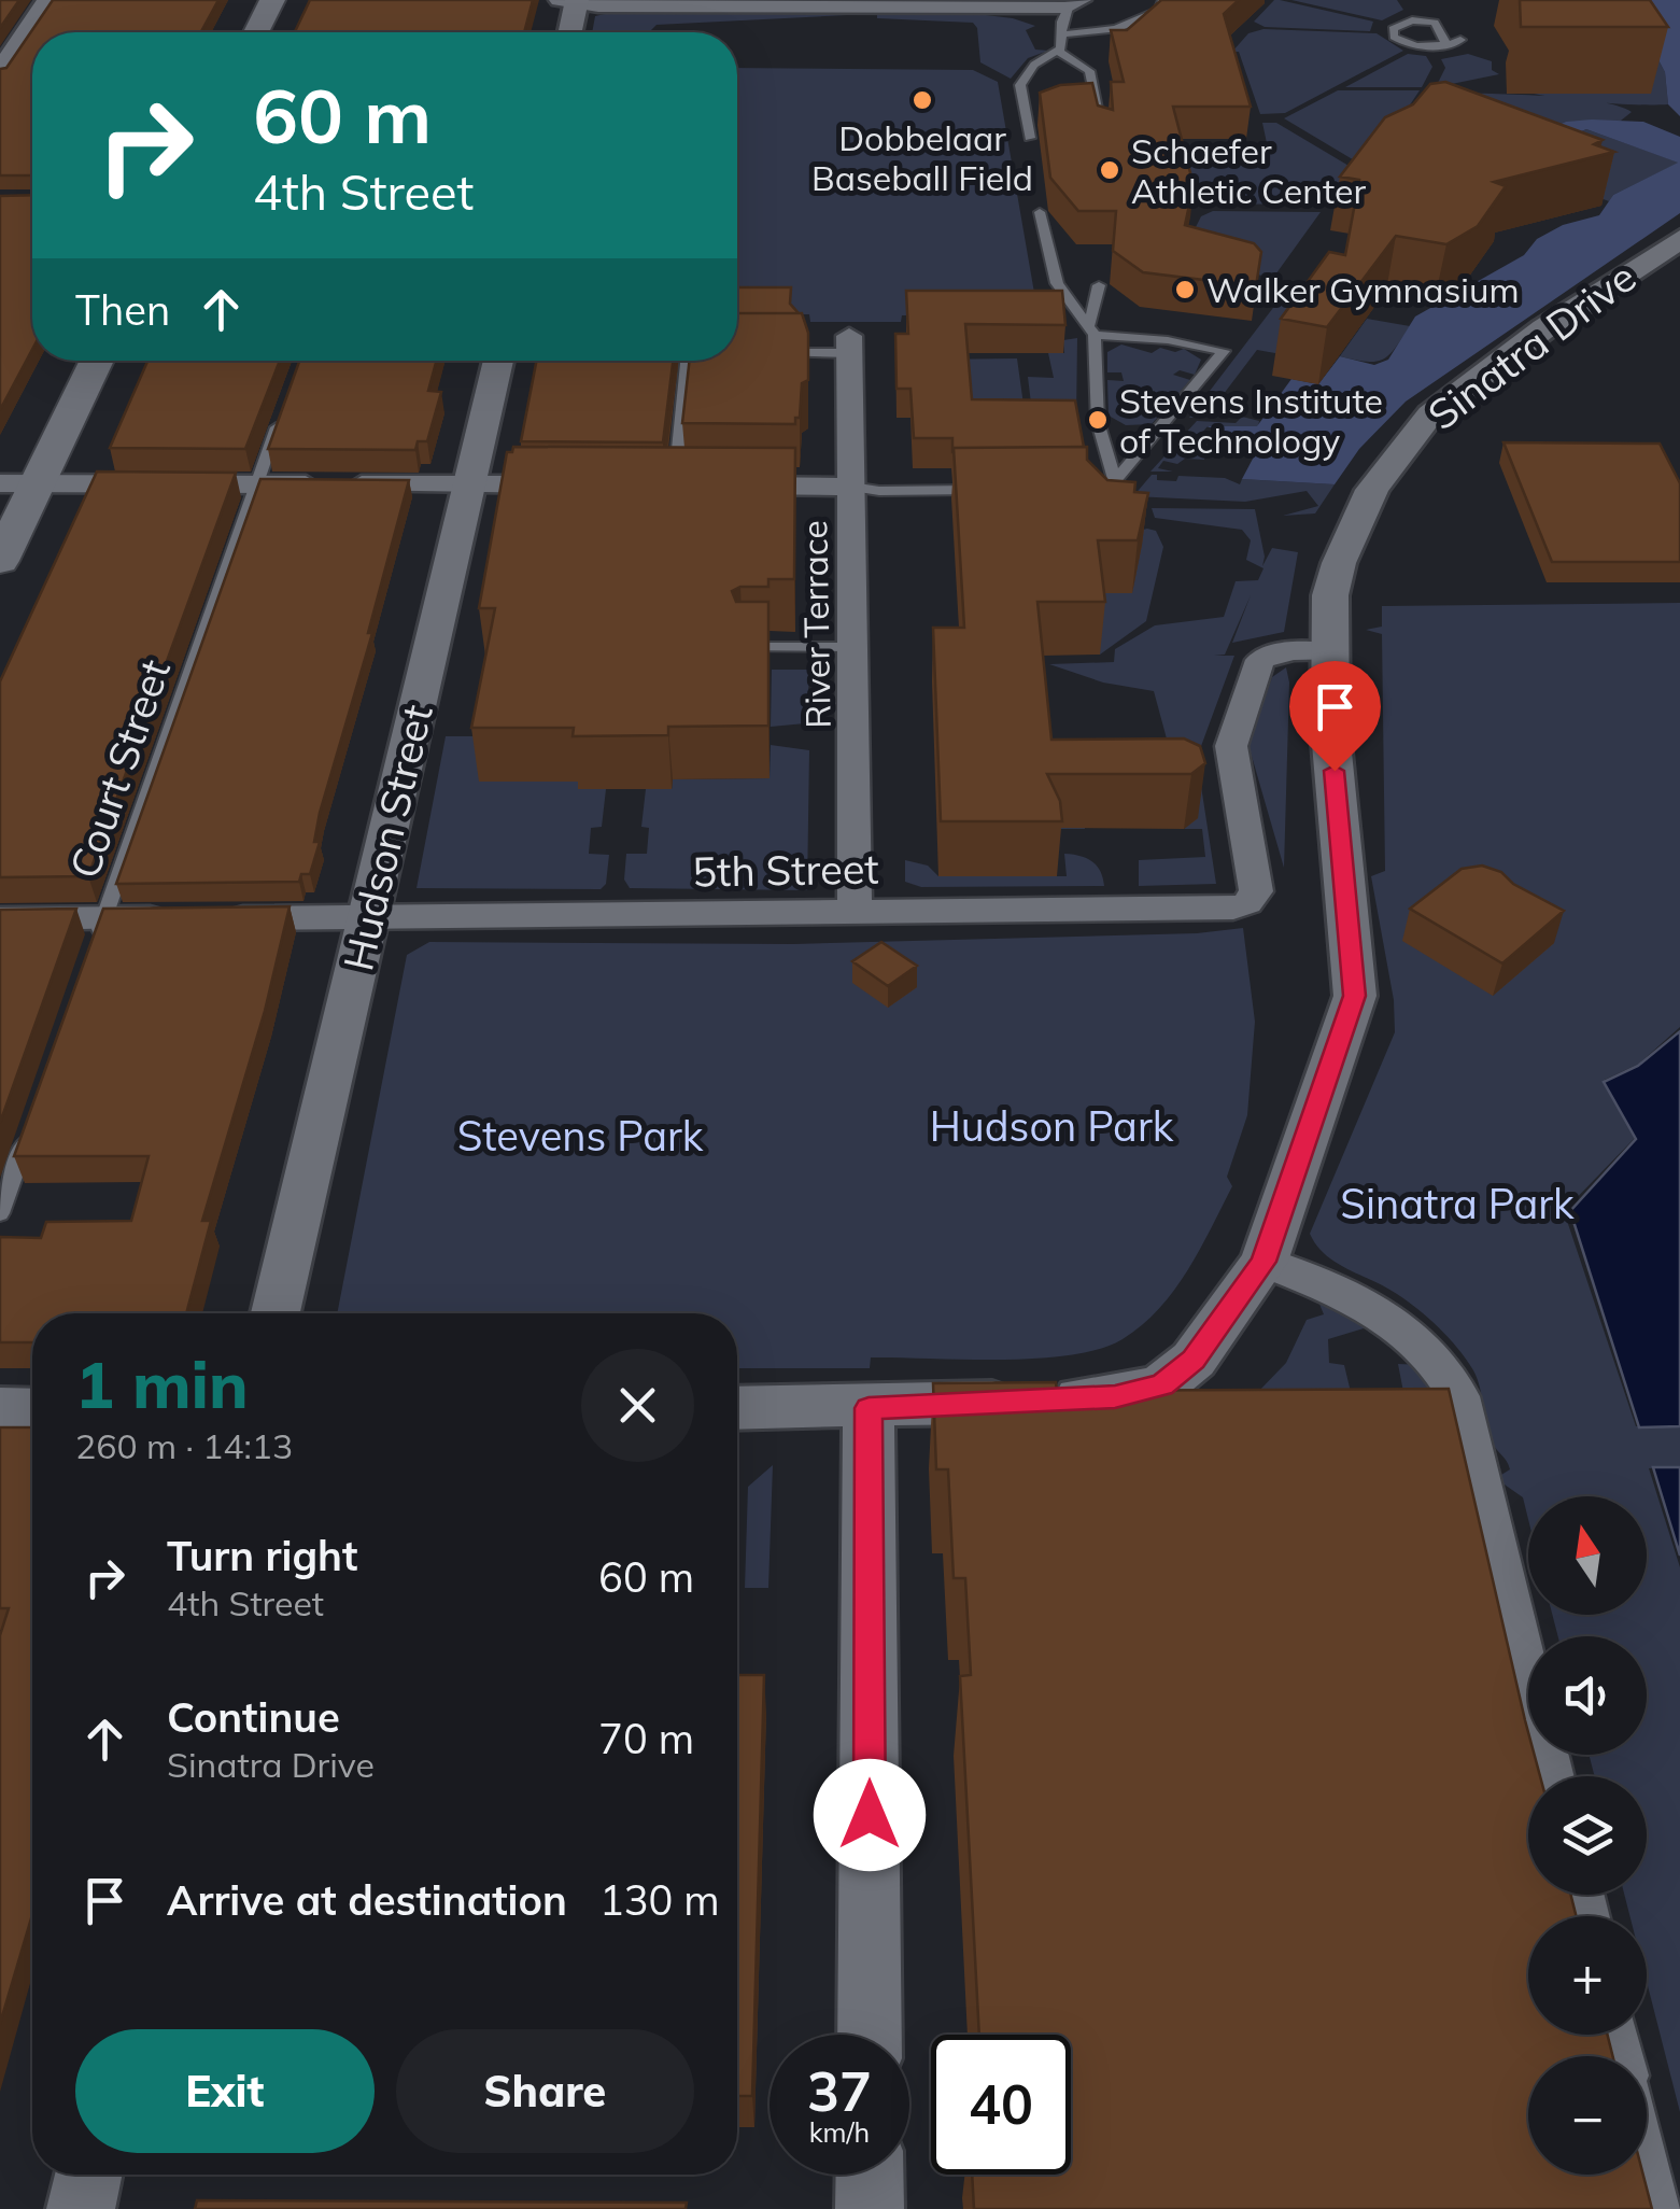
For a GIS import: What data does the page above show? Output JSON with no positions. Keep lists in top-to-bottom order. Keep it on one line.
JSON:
{"streets":{"street":["Sinatra Drive","River Terrace","Hudson Street","5th Street"],"lane":["Court Street"]},"crossings":[["Sinatra Drive","5th Street"],["River Terrace","5th Street"],["Court Street","5th Street"],["Hudson Street","5th Street"]],"parks":["Hudson Park","Stevens Park","Sinatra Park"],"places":["Dobbelaar Baseball Field","Schaefer Athletic Center","Walker Gymnasium","Stevens Institute of Technology"],"north":"top","page":{"turn":["60 m","4th Street"],"then":"Then","heading":["1 min","260 m · 14:13"],"map_buttons":["+","−"],"list":[{"name":"Turn right","note":"4th Street","value":"60 m"},{"name":"Continue","note":"Sinatra Drive","value":"70 m"},{"name":"Arrive at destination","value":"130 m"}],"buttons":["Exit","Share"],"speed":"37 km/h","limit":"40"}}
